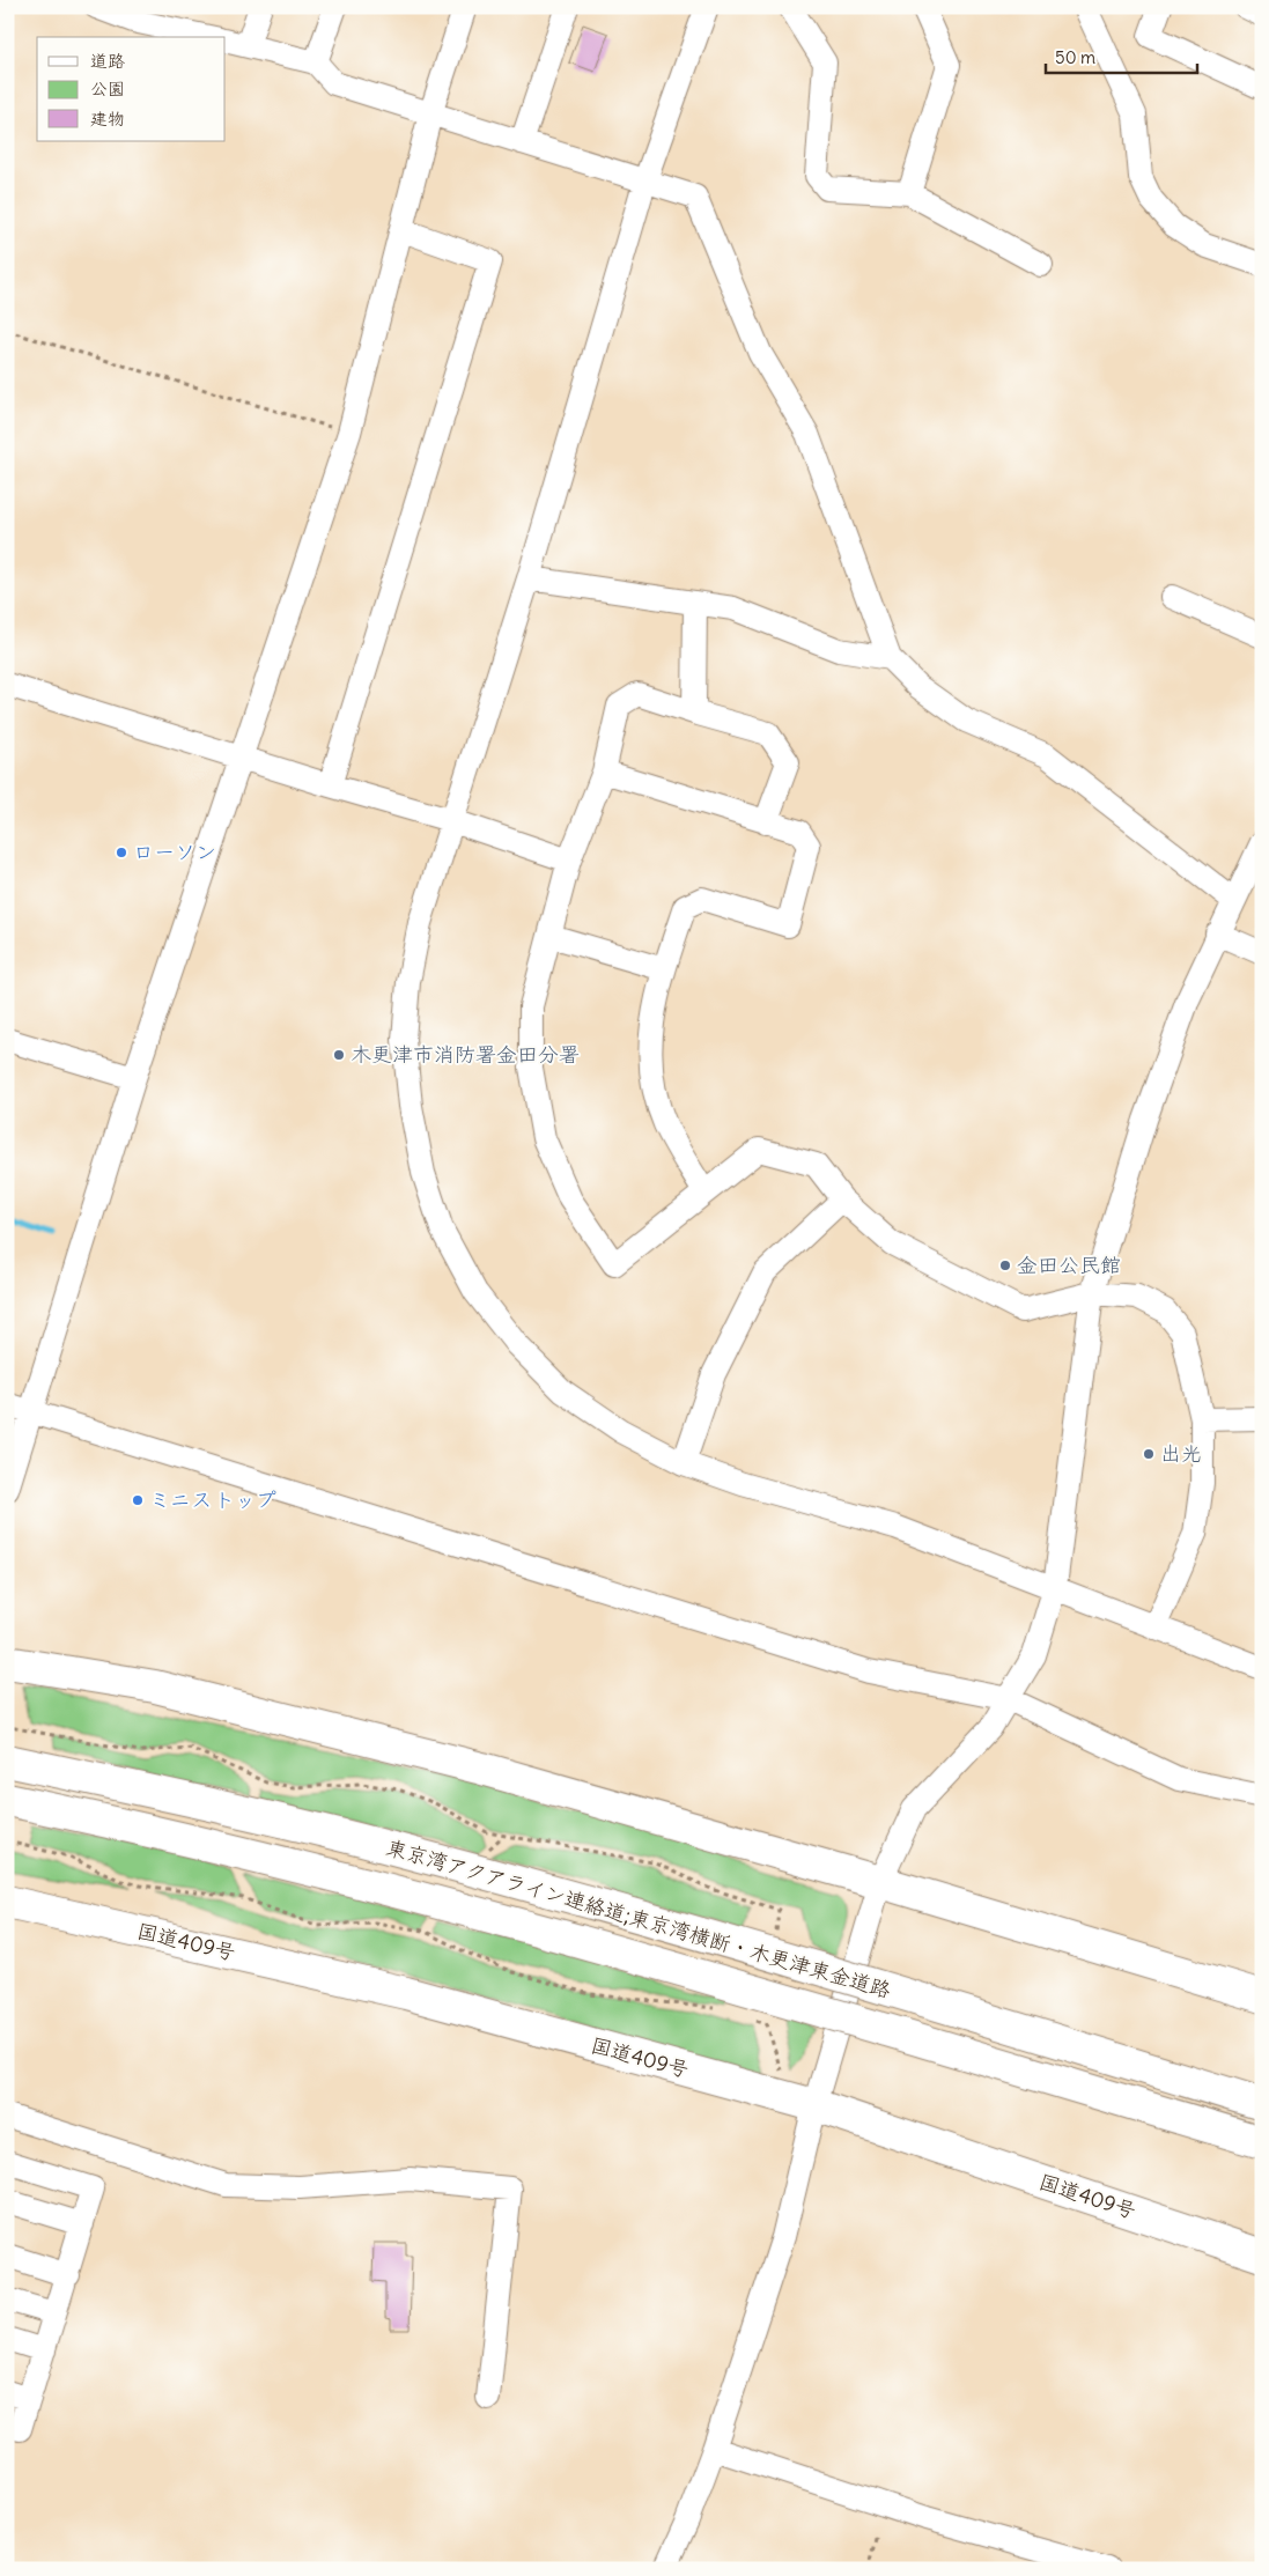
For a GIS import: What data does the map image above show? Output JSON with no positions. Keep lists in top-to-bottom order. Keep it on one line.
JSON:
{"streets":{"highway":["東京湾アクアライン連絡道;東京湾横断・木更津東金道路","国道409号"]},"places":["ローソン","木更津市消防署金田分署","金田公民館","出光","ミニストップ"],"legend":["道路","公園","建物"],"scale_bar":"50 m"}
